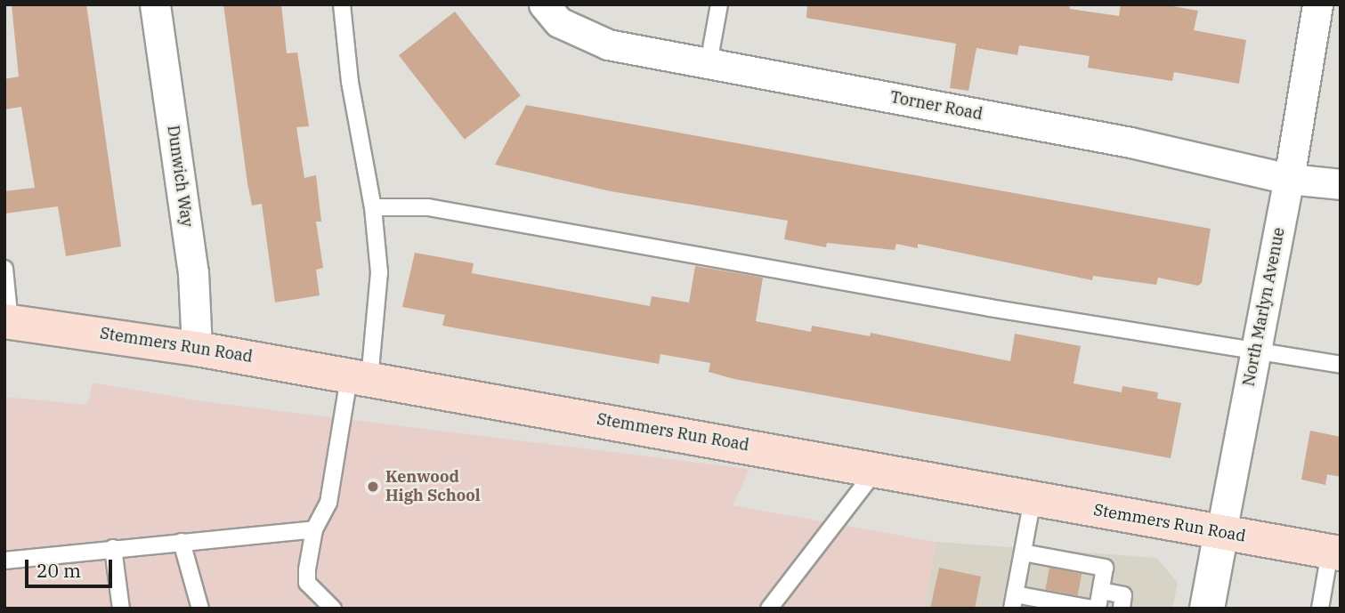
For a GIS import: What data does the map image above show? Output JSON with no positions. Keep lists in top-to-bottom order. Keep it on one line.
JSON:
{"streets":{"main road":["Stemmers Run Road"],"street":["Torner Road","Dunwich Way","North Marlyn Avenue"]},"crossings":[["Torner Road","North Marlyn Avenue"],["Dunwich Way","Stemmers Run Road"],["North Marlyn Avenue","Stemmers Run Road"]],"places":["Kenwood High School"],"scale_bar":"20 m"}
